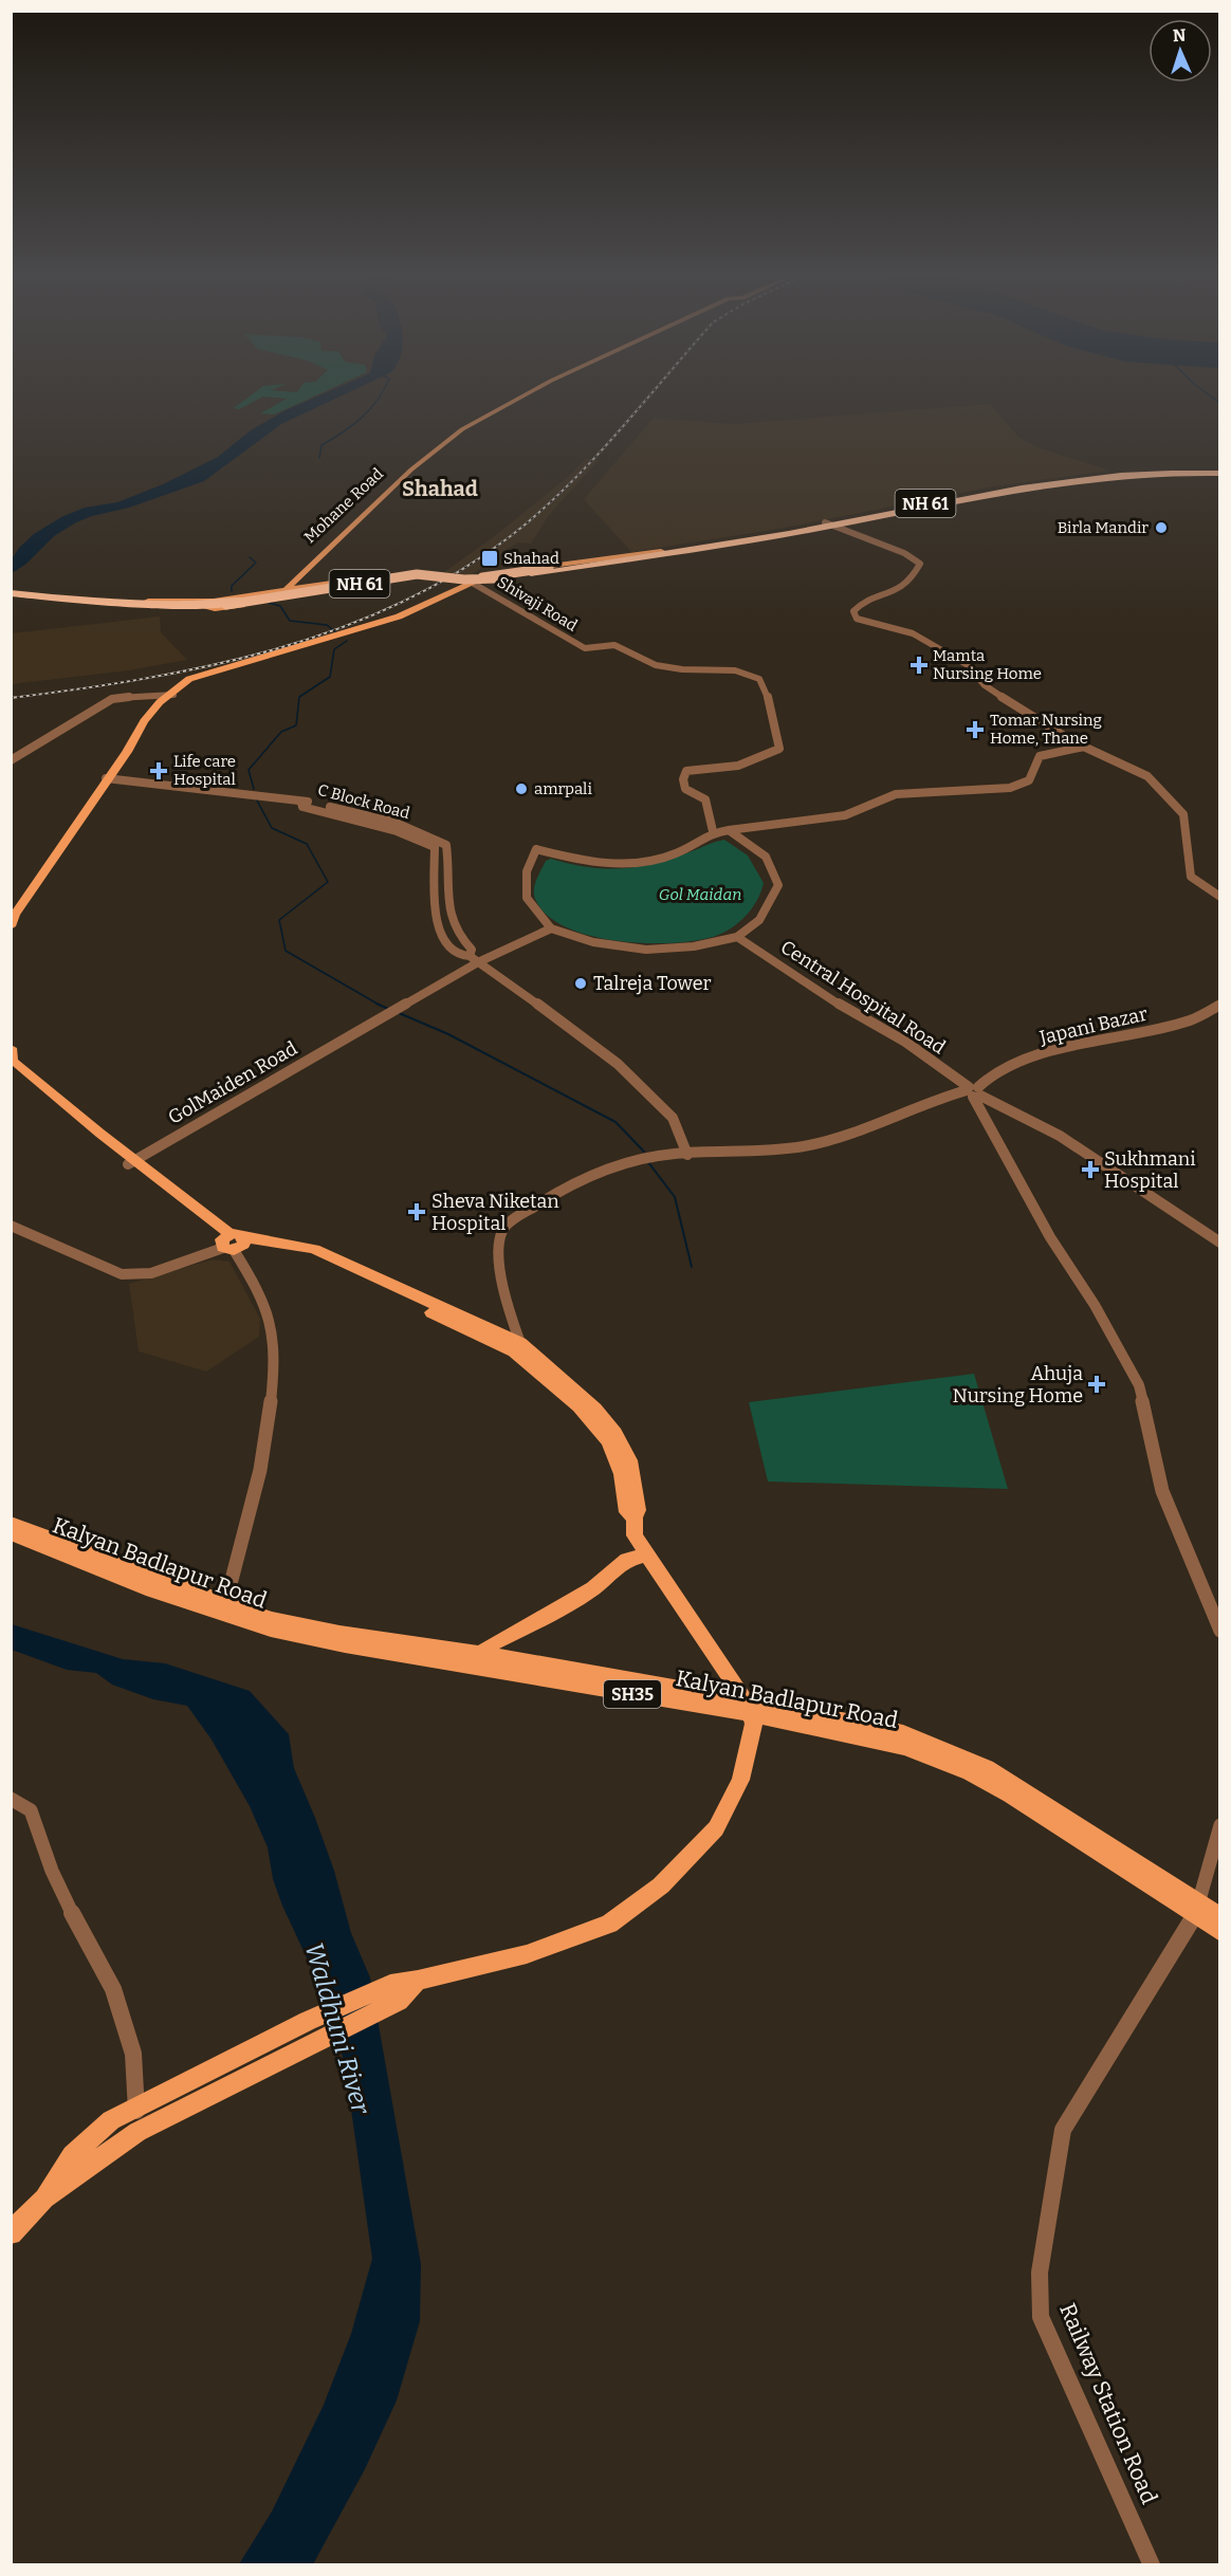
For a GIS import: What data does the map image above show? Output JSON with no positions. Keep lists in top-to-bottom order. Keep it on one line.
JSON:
{"streets":{"highway":["NH 61"],"main road":["Mohane Road","Kalyan Badlapur Road","SH35"],"street":["Shivaji Road","C Block Road","Central Hospital Road","Japani Bazar","GolMaiden Road","Railway Station Road"]},"crossings":[["Central Hospital Road","Japani Bazar"],["Kalyan Badlapur Road","Railway Station Road"]],"districts":["Shahad"],"water":["Waldhuni River"],"parks":["Gol Maidan"],"places":{"other":["Birla Mandir","amrpali","Talreja Tower"],"transit":["Shahad"],"health":["Mamta Nursing Home","Tomar Nursing Home, Thane","Life care Hospital","Sukhmani Hospital","Sheva Niketan Hospital","Ahuja Nursing Home"]},"north":"top"}
